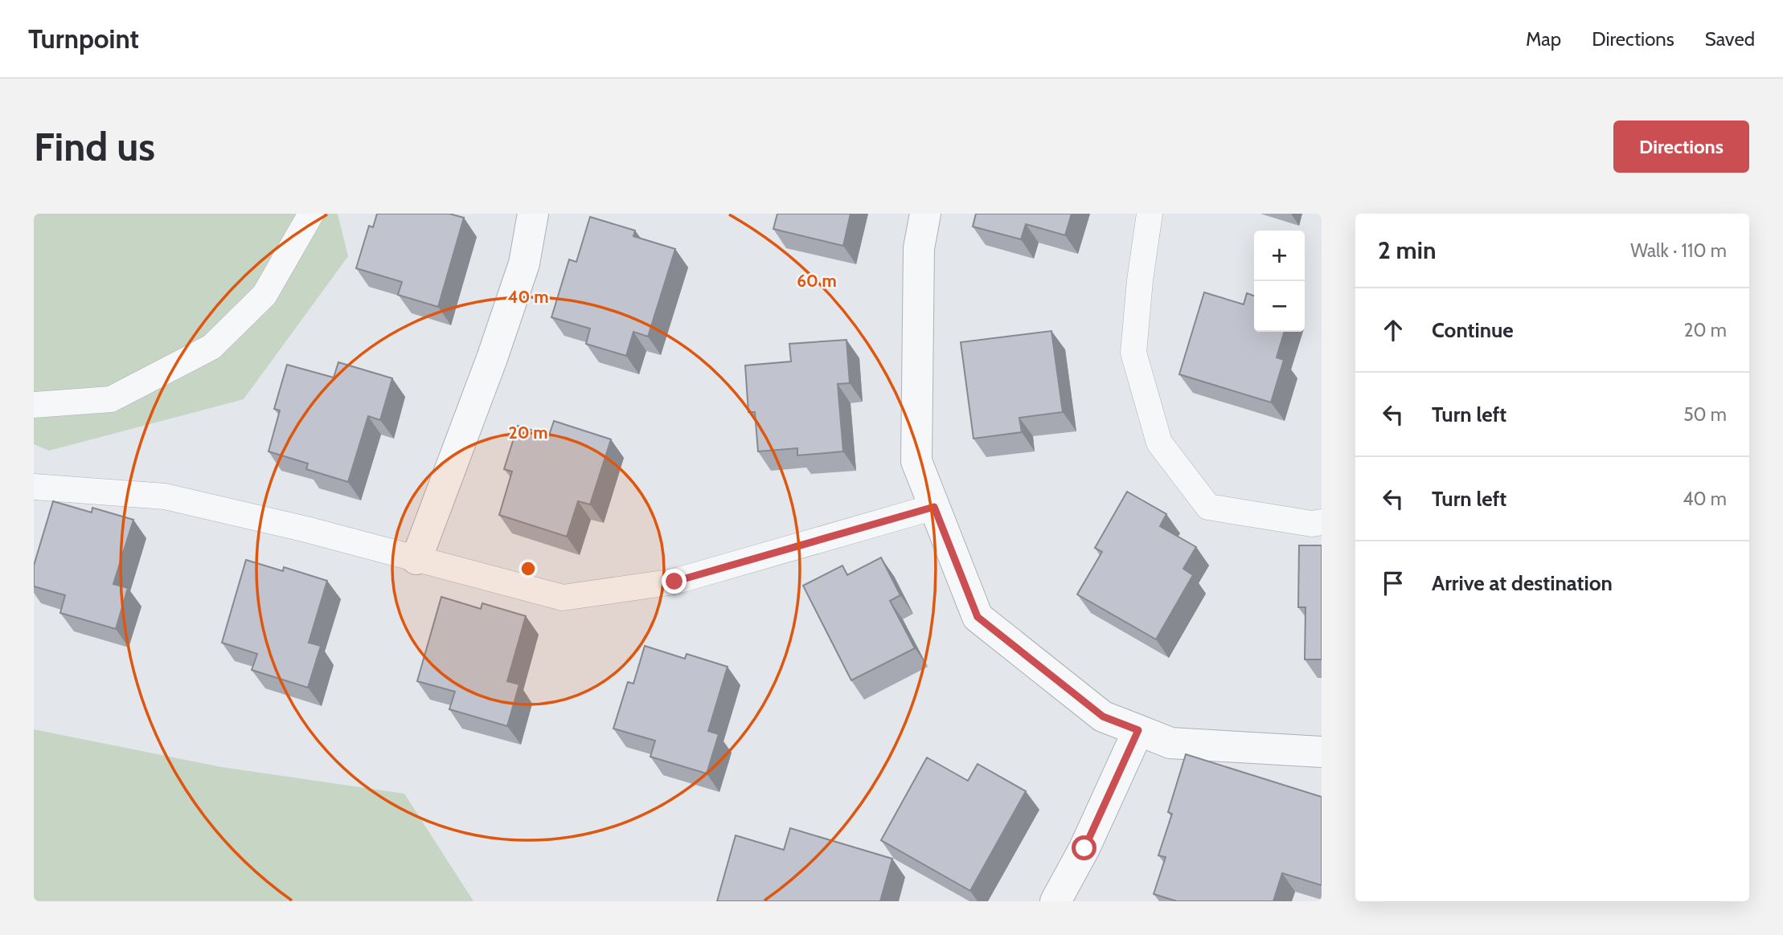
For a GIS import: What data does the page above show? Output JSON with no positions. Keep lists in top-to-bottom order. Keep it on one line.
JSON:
{"page":{"header":"Turnpoint","nav":["Map","Directions","Saved"],"buttons":"Directions","title":"Find us","heading":["2 min","Walk · 110 m"],"map_buttons":["+","−"],"list":[["Continue","20 m"],["Turn left","50 m"],["Turn left","40 m"],"Arrive at destination"]},"rings":["60 m","40 m","20 m"]}
